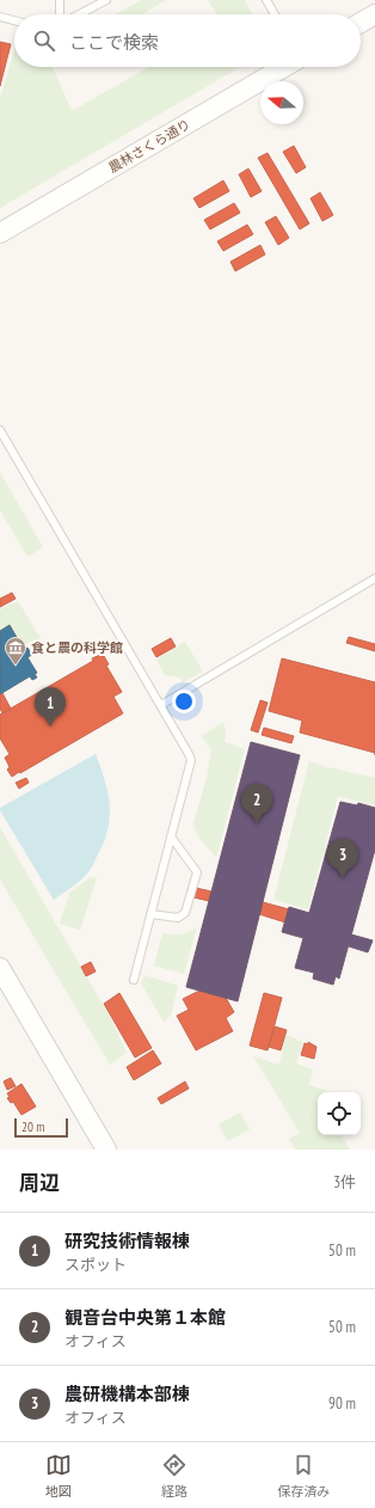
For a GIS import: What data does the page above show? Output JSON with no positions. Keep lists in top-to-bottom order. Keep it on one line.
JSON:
{"streets":{"street":["農林さくら通り"]},"places":{"museum":["食と農の科学館"]},"scale_bar":"20 m","north":"left","page":{"search":"ここで検索","pins":["1","2","3"],"scale":"20 m","heading":["周辺","3件"],"list":[{"mark":"1","name":"研究技術情報棟","note":"スポット","value":"50 m"},{"mark":"2","name":"観音台中央第１本館","note":"オフィス","value":"50 m"},{"mark":"3","name":"農研機構本部棟","note":"オフィス","value":"90 m"}],"nav":["地図","経路","保存済み"]}}
